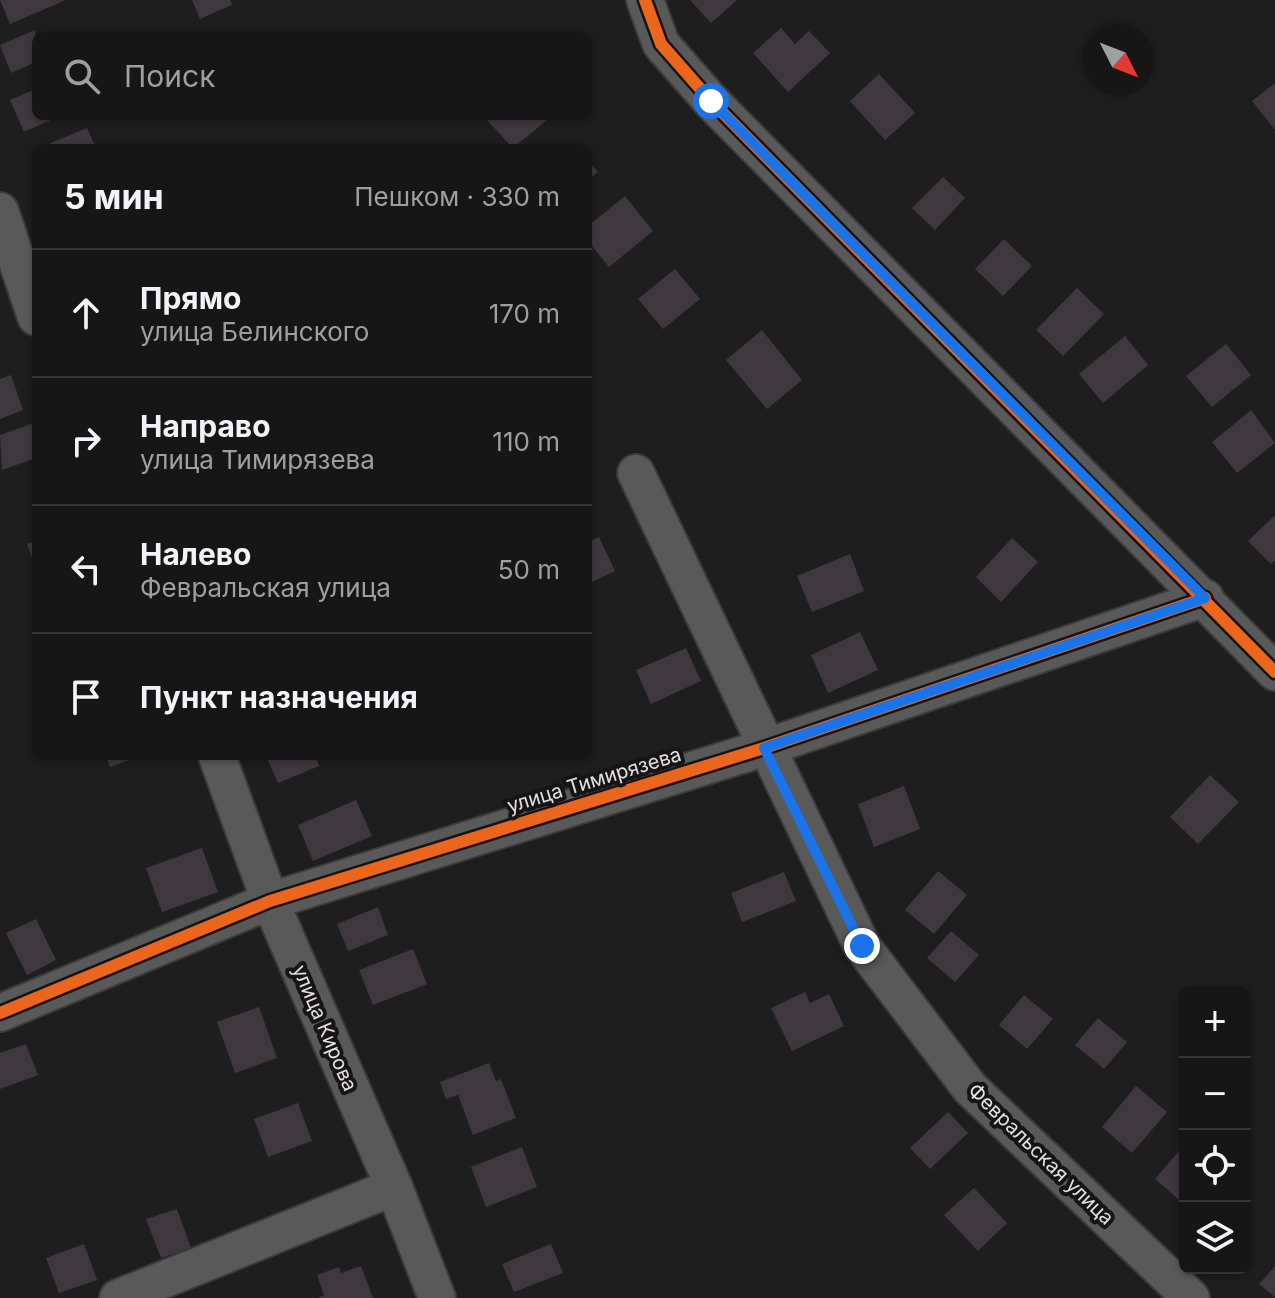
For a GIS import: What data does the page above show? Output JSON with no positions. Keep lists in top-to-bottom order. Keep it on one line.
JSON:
{"streets":{"street":["улица Тимирязева","улица Кирова","Февральская улица"]},"crossings":[["улица Тимирязева","улица Кирова"],["улица Тимирязева","Февральская улица"]],"north":"bottom right","page":{"search":"Поиск","heading":["5 мин","Пешком · 330 m"],"list":[["Прямо","улица Белинского","170 m"],["Направо","улица Тимирязева","110 m"],["Налево","Февральская улица","50 m"],"Пункт назначения"],"map_buttons":["+","−"]}}
